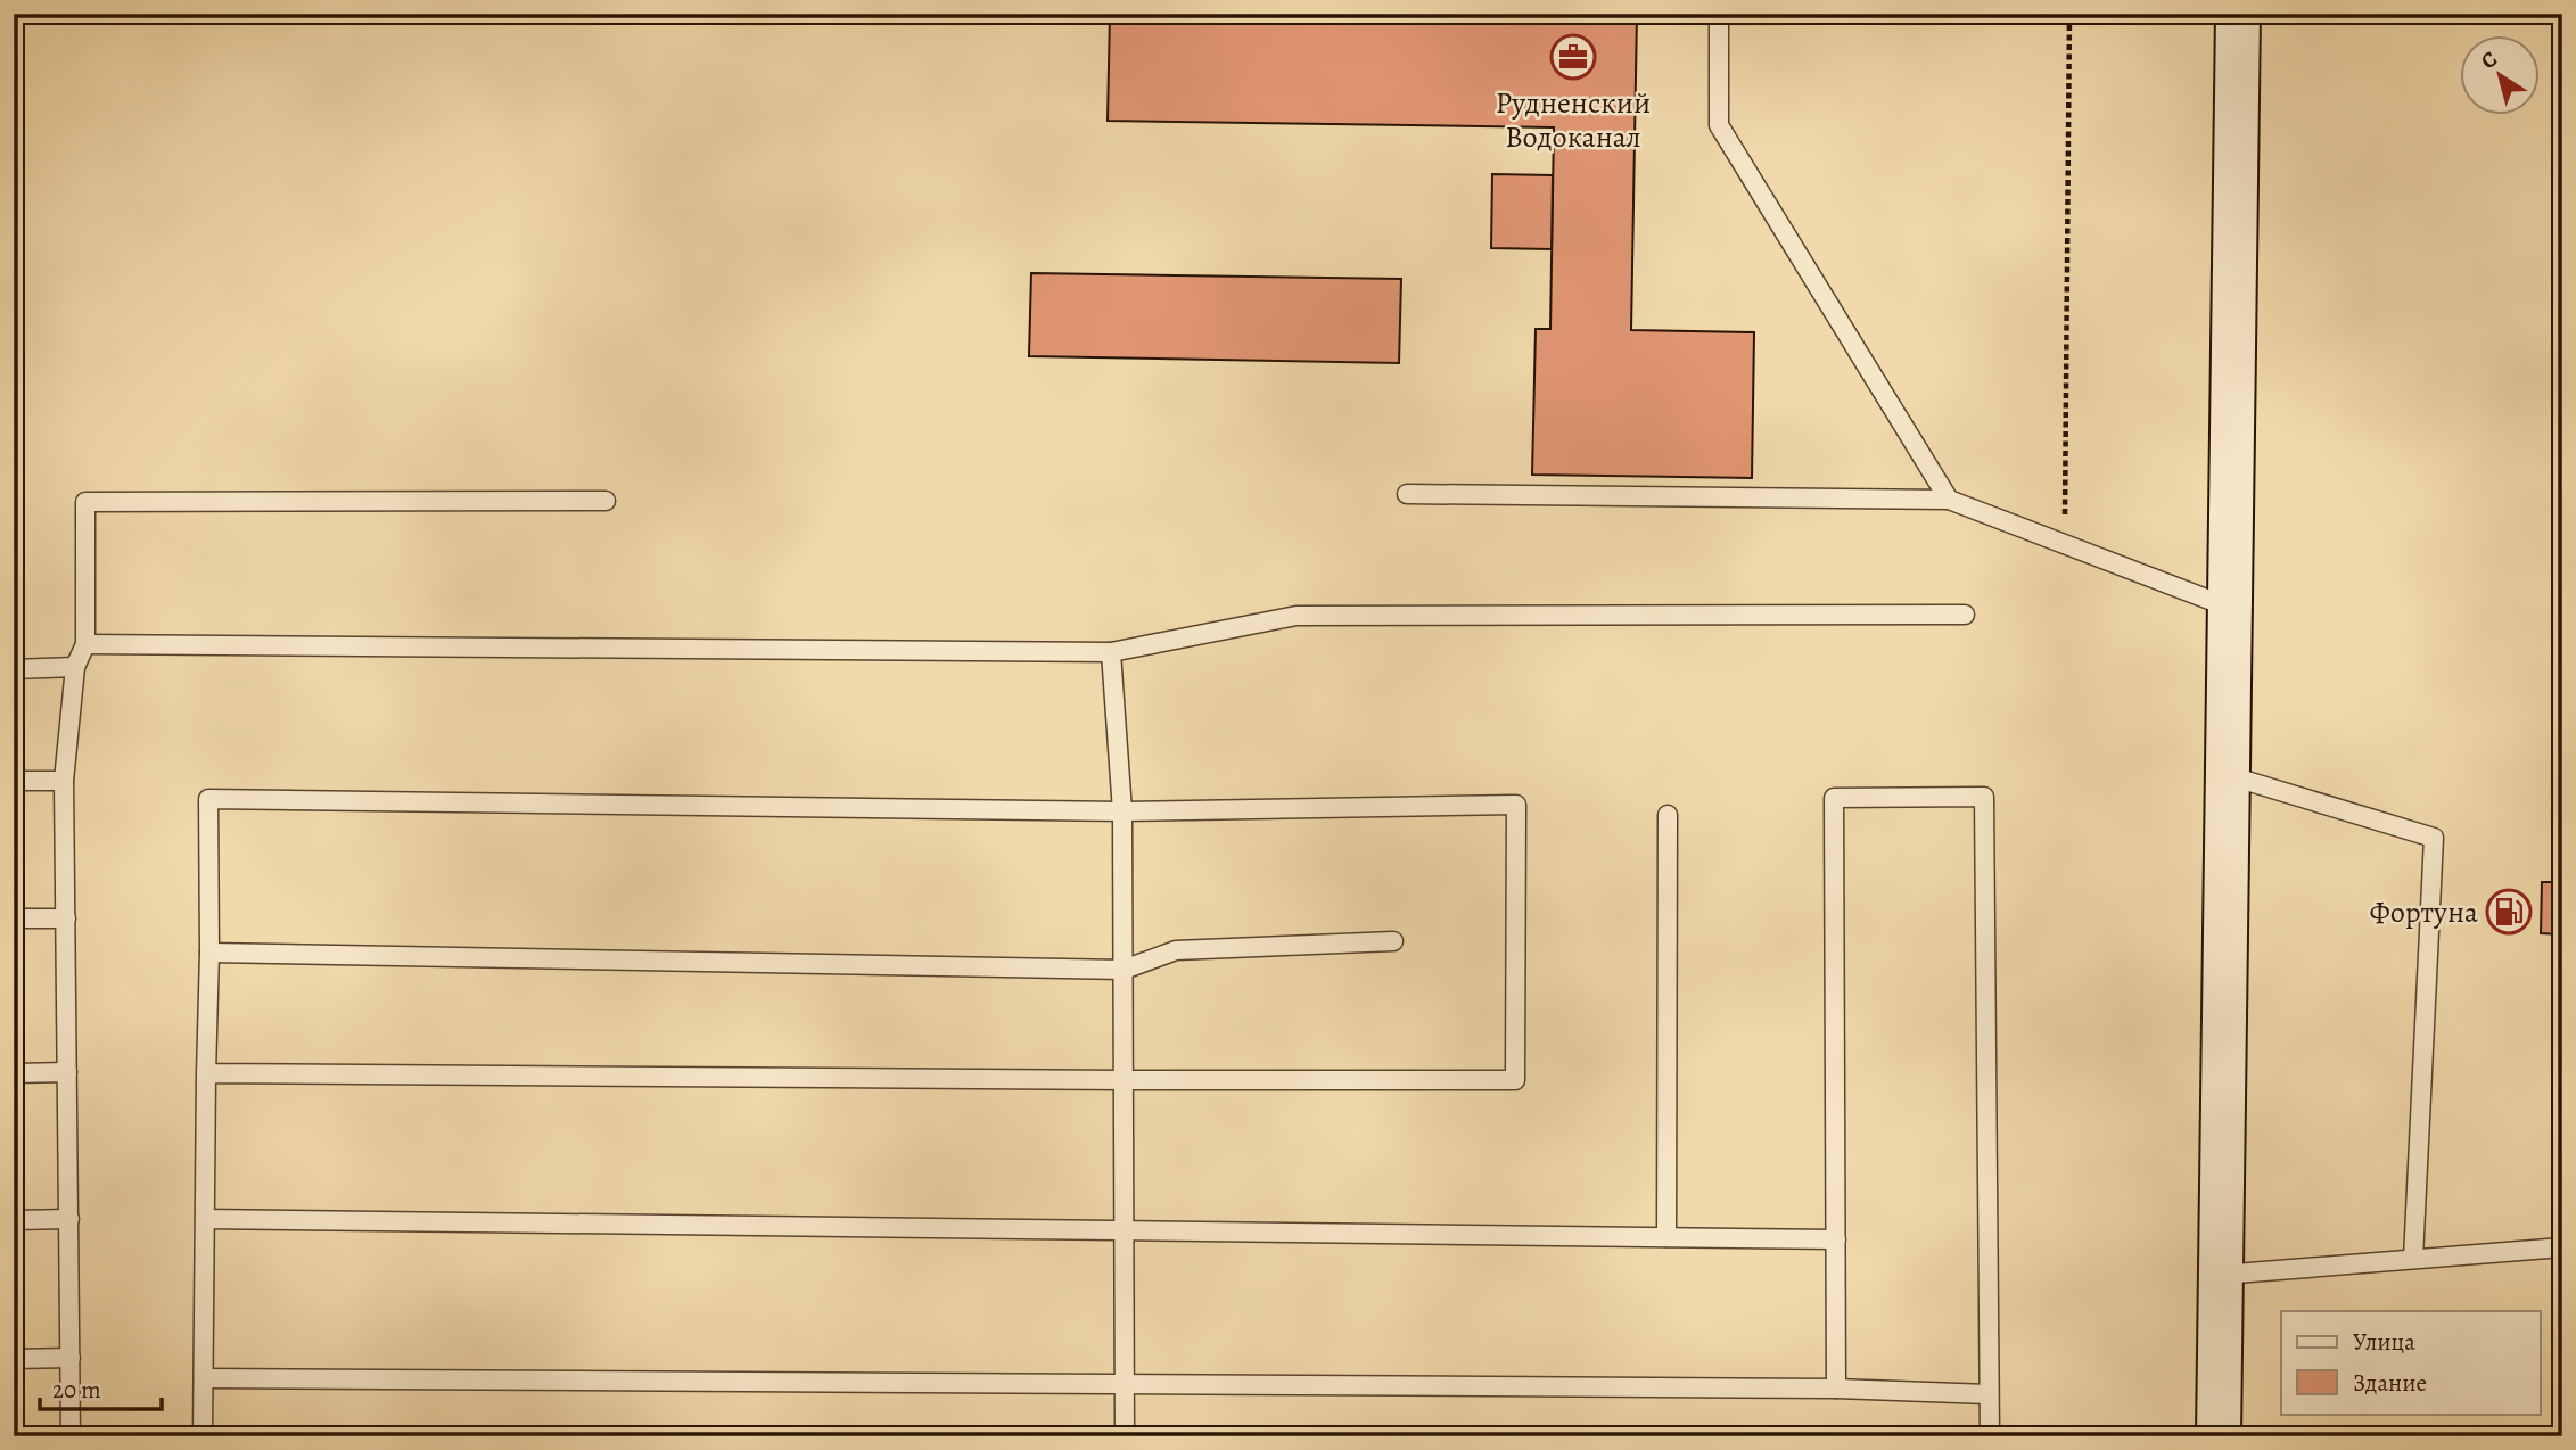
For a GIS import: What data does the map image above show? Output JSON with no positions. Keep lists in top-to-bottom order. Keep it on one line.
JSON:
{"places":{"office":["Рудненский Водоканал"],"fuel station":["Фортуна"]},"legend":["Улица","Здание"],"scale_bar":"20 m","north":"top left"}
